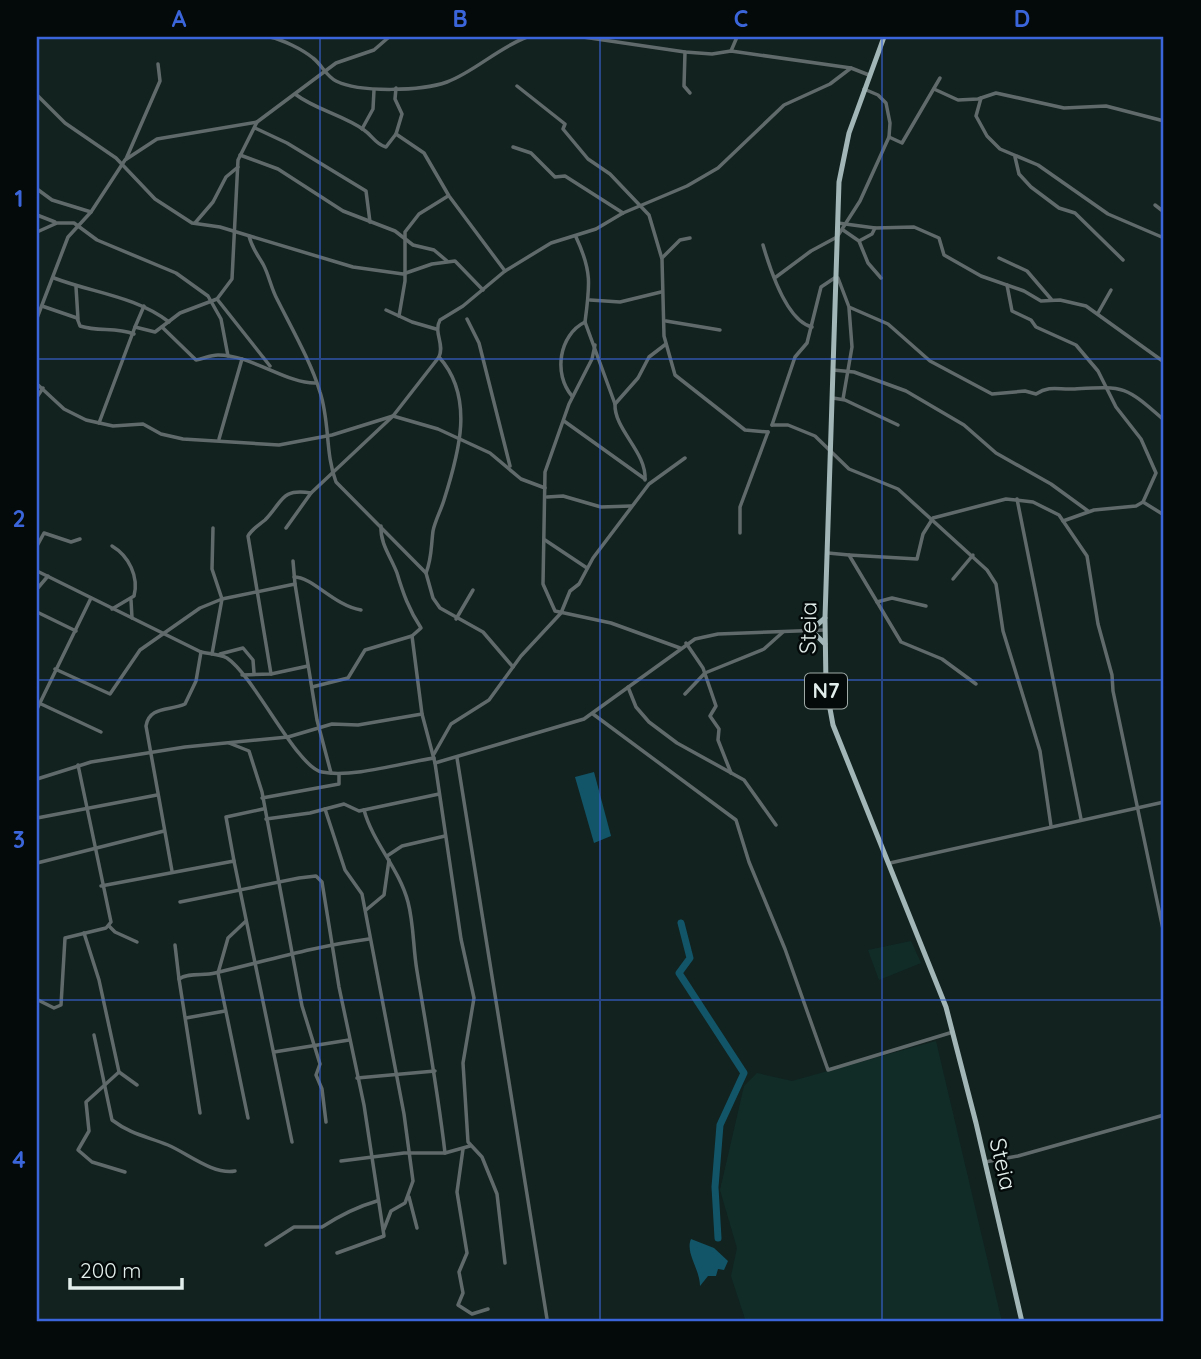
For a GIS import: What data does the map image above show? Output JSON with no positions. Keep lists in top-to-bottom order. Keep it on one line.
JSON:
{"streets":{"main road":["Steia","N7"]},"scale_bar":"200 m","grid":{"columns":["A","B","C","D"],"rows":["1","2","3","4"]}}
